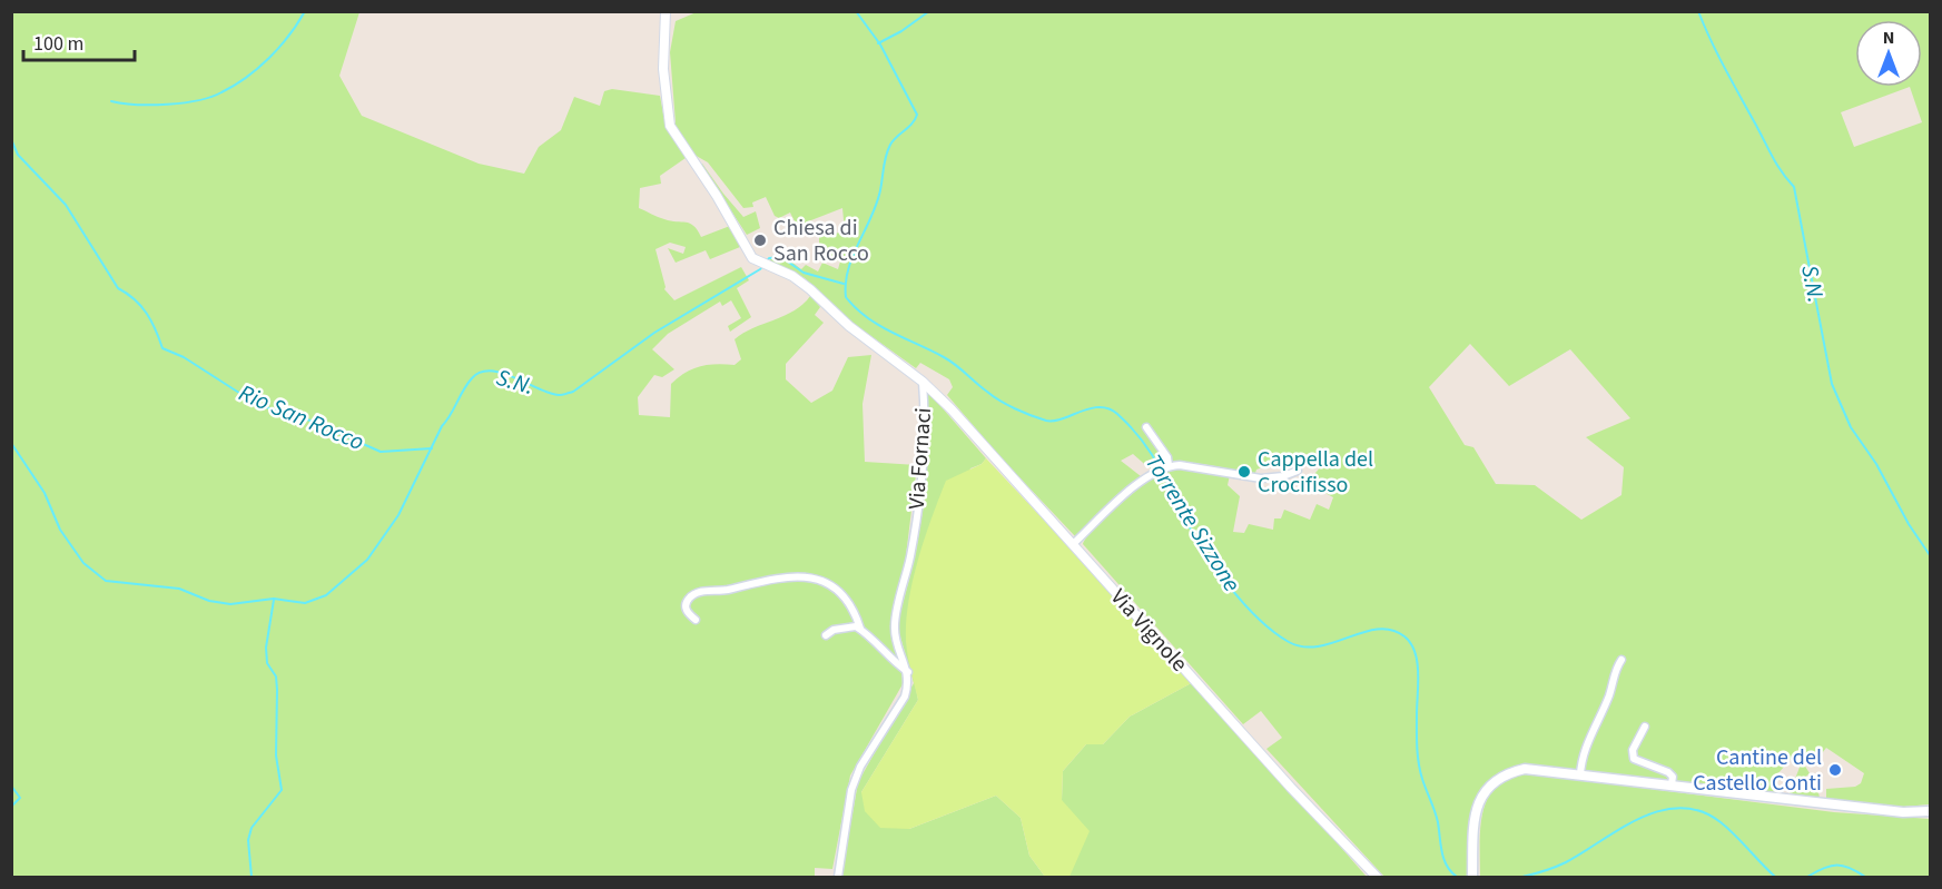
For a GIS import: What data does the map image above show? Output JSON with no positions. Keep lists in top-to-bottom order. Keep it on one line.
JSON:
{"streets":{"street":["Via Fornaci","Via Vignole"]},"crossings":[["Via Fornaci","Via Vignole"]],"water":["S.N.","Rio San Rocco","Torrente Sizzone"],"places":["Chiesa di San Rocco","Cappella del Crocifisso","Cantine del Castello Conti"],"scale_bar":"100 m","north":"top"}
